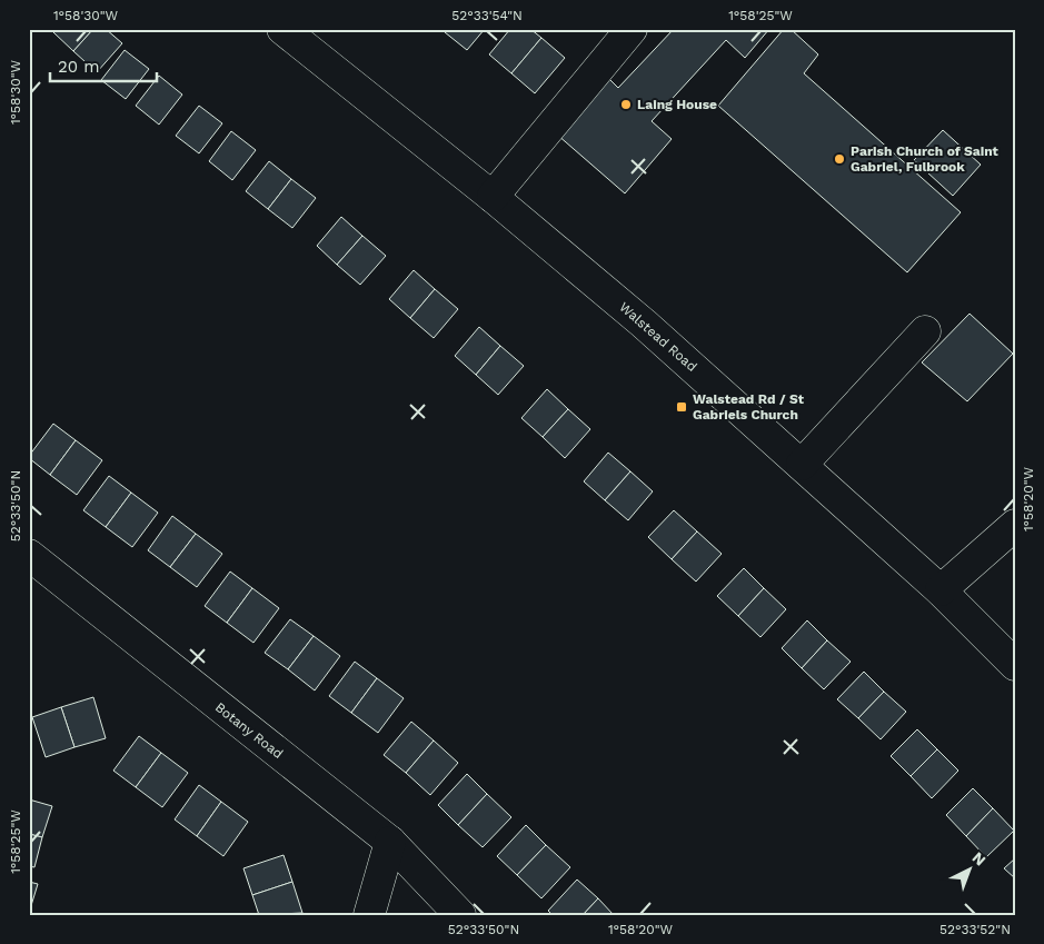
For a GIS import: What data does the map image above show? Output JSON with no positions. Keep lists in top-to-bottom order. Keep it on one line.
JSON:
{"streets":{"street":["Walstead Road","Botany Road"]},"places":{"other":["Laing House","Parish Church of Saint Gabriel, Fulbrook"],"transit":["Walstead Rd / St Gabriels Church"]},"scale_bar":"20 m","north":"top right","coordinates":["1°58'30\"W","52°33'54\"N","1°58'25\"W","1°58'20\"W","52°33'50\"N","52°33'52\"N"]}
